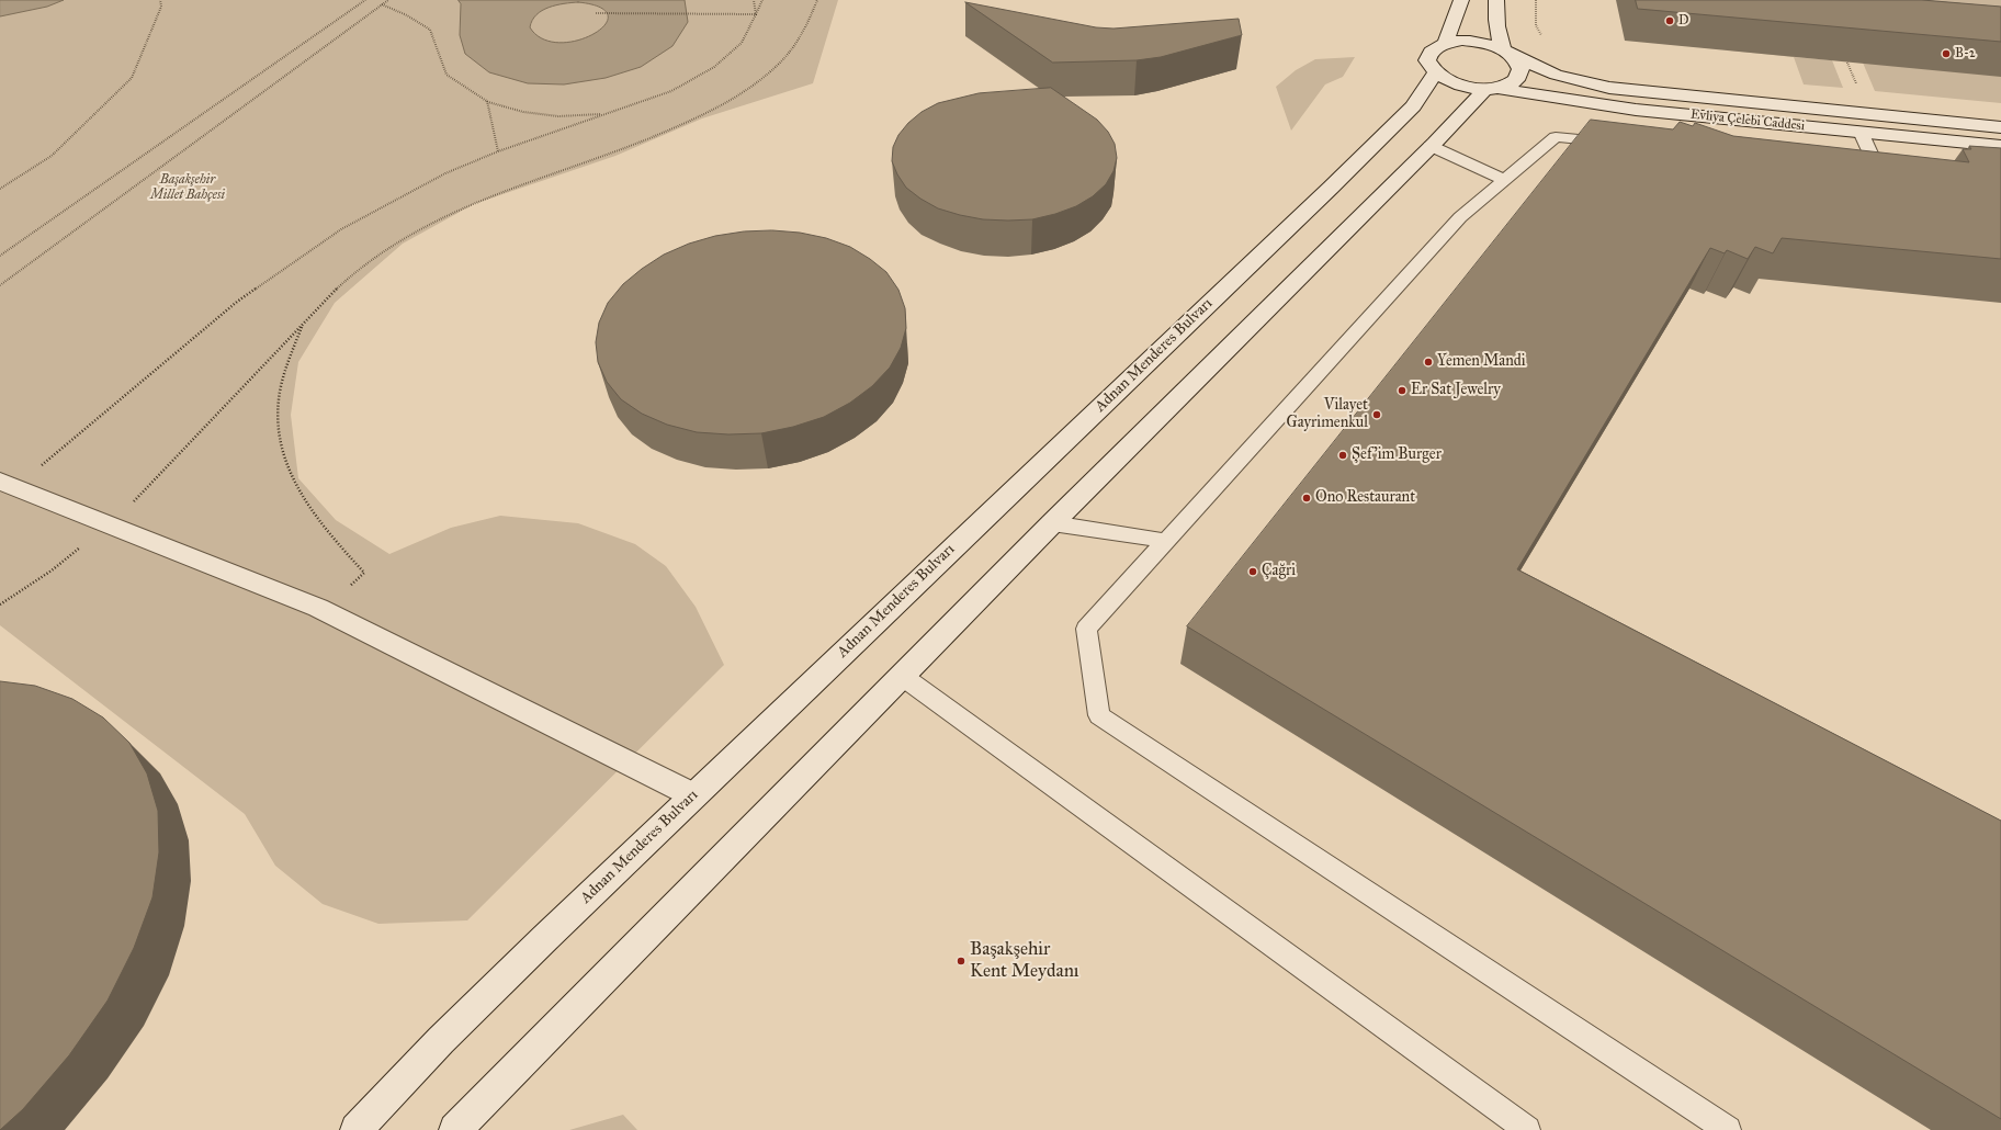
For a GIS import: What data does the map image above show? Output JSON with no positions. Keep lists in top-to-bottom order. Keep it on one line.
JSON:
{"streets":{"main road":["Evliya Çelebi Caddesi","Adnan Menderes Bulvarı"]},"crossings":[["Evliya Çelebi Caddesi","Adnan Menderes Bulvarı"]],"parks":["Başakşehir Millet Bahçesi"],"places":["D","B-2","Yemen Mandi","Er Sat Jewelry","Vilayet Gayrimenkul","Şef'im Burger","Ono Restaurant","Çağri","Başakşehir Kent Meydanı"]}
